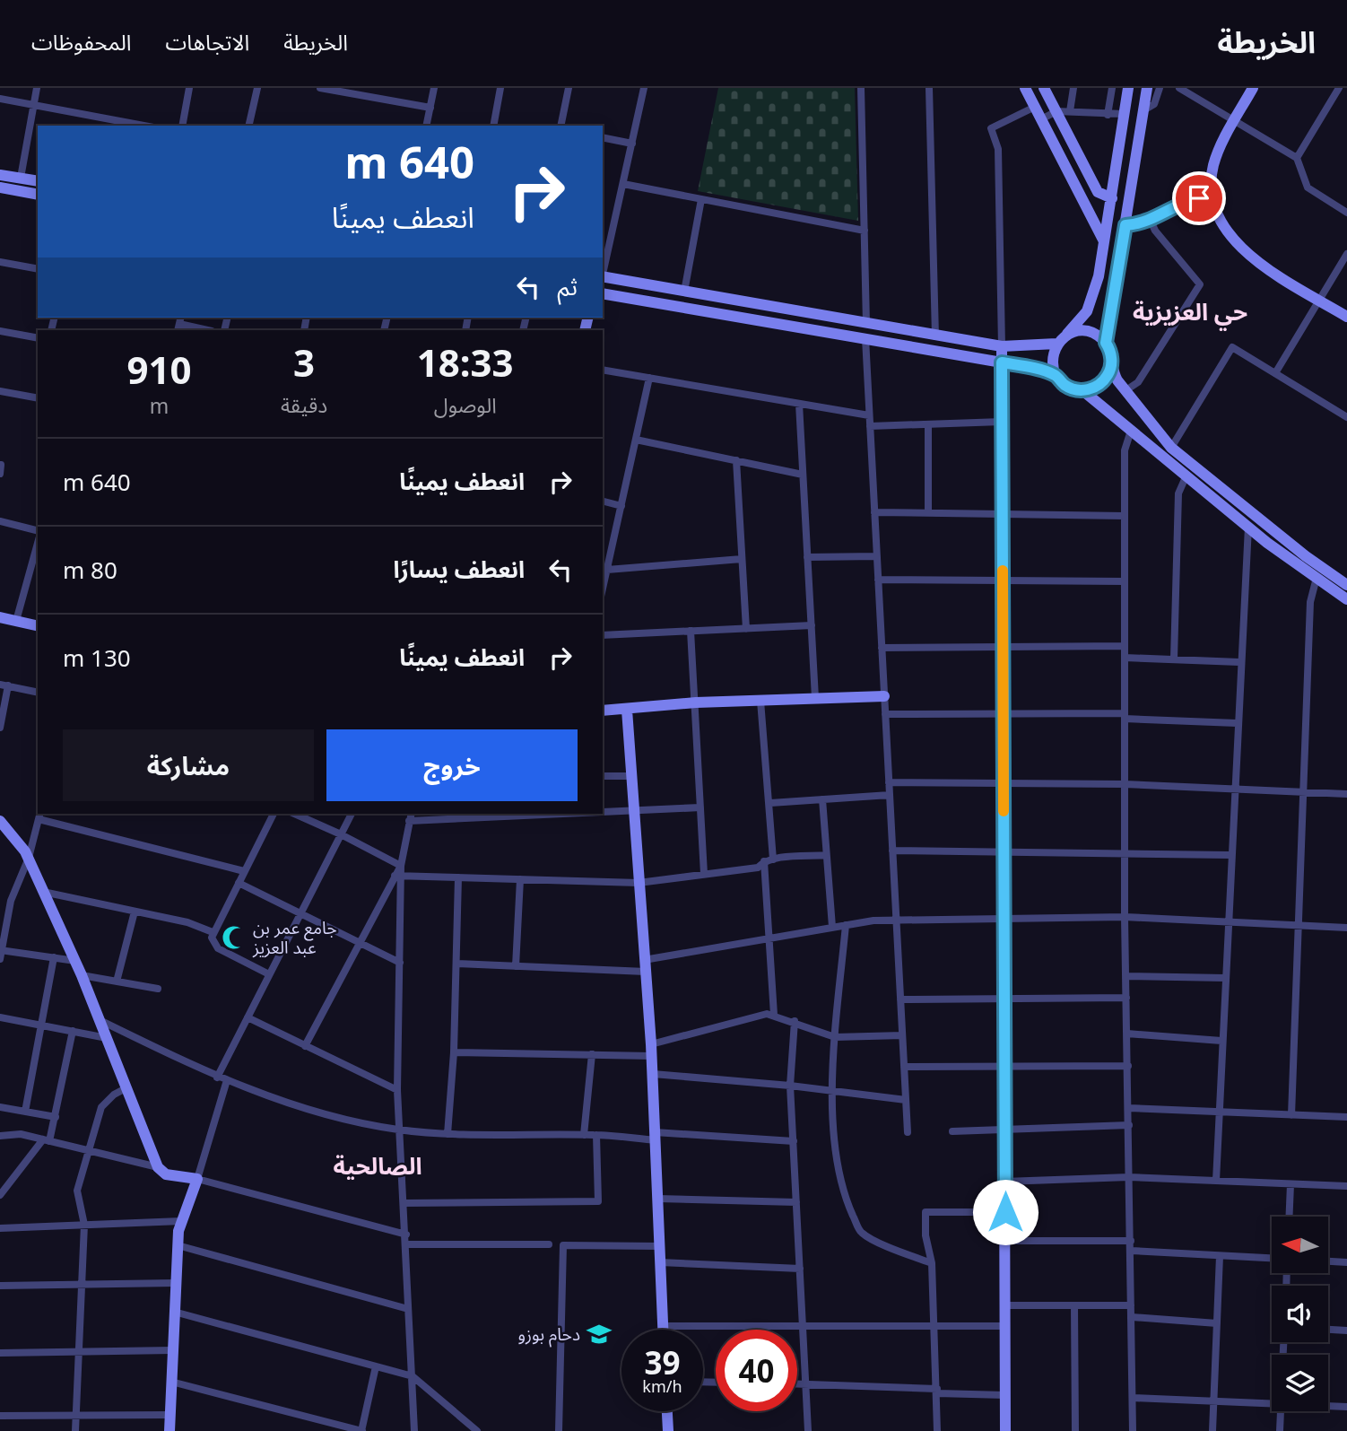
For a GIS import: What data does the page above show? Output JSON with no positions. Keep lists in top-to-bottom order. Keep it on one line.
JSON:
{"districts":["حي العزيزية","الصالحية"],"places":{"mosque":["جامع عمر بن عبد العزيز"],"school or university":["دحام بوزو"]},"north":"left","page":{"header":"الخريطة","nav":["الخريطة","الاتجاهات","المحفوظات"],"turn":["640 m","انعطف يمينًا"],"then":"ثم","eta":["18:33","الوصول","3","دقيقة","910","m"],"list":[{"name":"انعطف يمينًا","value":"640 m"},{"name":"انعطف يسارًا","value":"80 m"},{"name":"انعطف يمينًا","value":"130 m"}],"buttons":["خروج","مشاركة"],"speed":"39 km/h","limit":"40"}}
